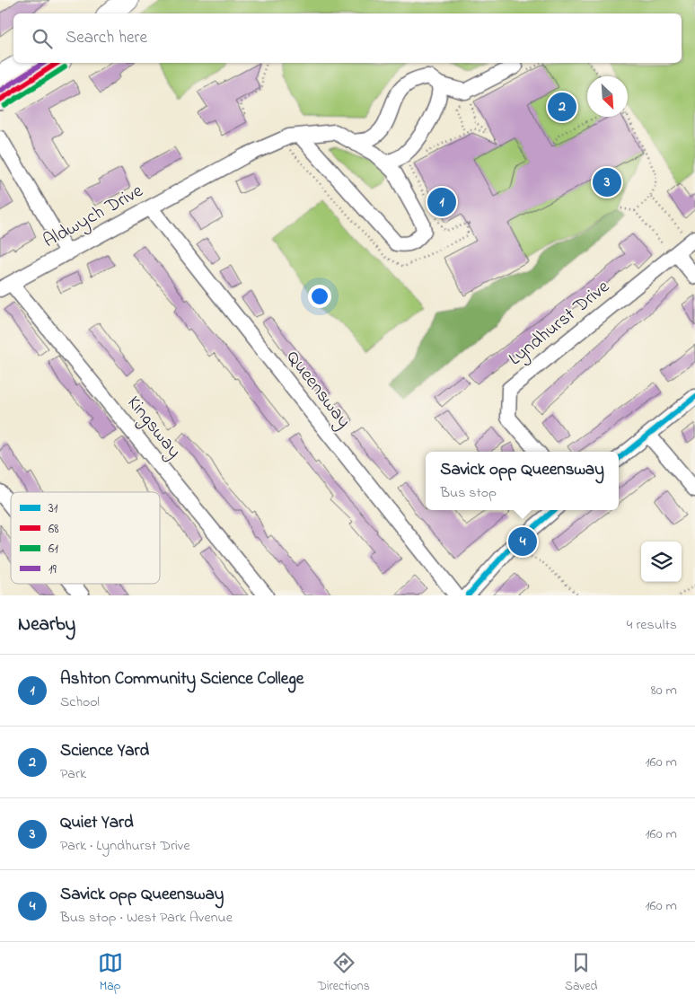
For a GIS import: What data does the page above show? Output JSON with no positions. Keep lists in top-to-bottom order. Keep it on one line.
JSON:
{"streets":{"street":["Aldwych Drive","Lyndhurst Drive","Queensway","Kingsway"]},"crossings":[["Aldwych Drive","Queensway"],["Aldwych Drive","Kingsway"]],"lines":["transit line 68","transit line 19","transit line 61","transit line 31"],"legend":["31","68","61","19"],"north":"bottom right","page":{"search":"Search here","pins":["2","3","1","4"],"popup":["Savick opp Queensway","Bus stop"],"heading":["Nearby","4 results"],"list":[{"mark":"1","name":"Ashton Community Science College","note":"School","value":"80 m"},{"mark":"2","name":"Science Yard","note":"Park","value":"160 m"},{"mark":"3","name":"Quiet Yard","note":"Park · Lyndhurst Drive","value":"160 m"},{"mark":"4","name":"Savick opp Queensway","note":"Bus stop · West Park Avenue","value":"160 m"}],"nav":["Map","Directions","Saved"]}}
